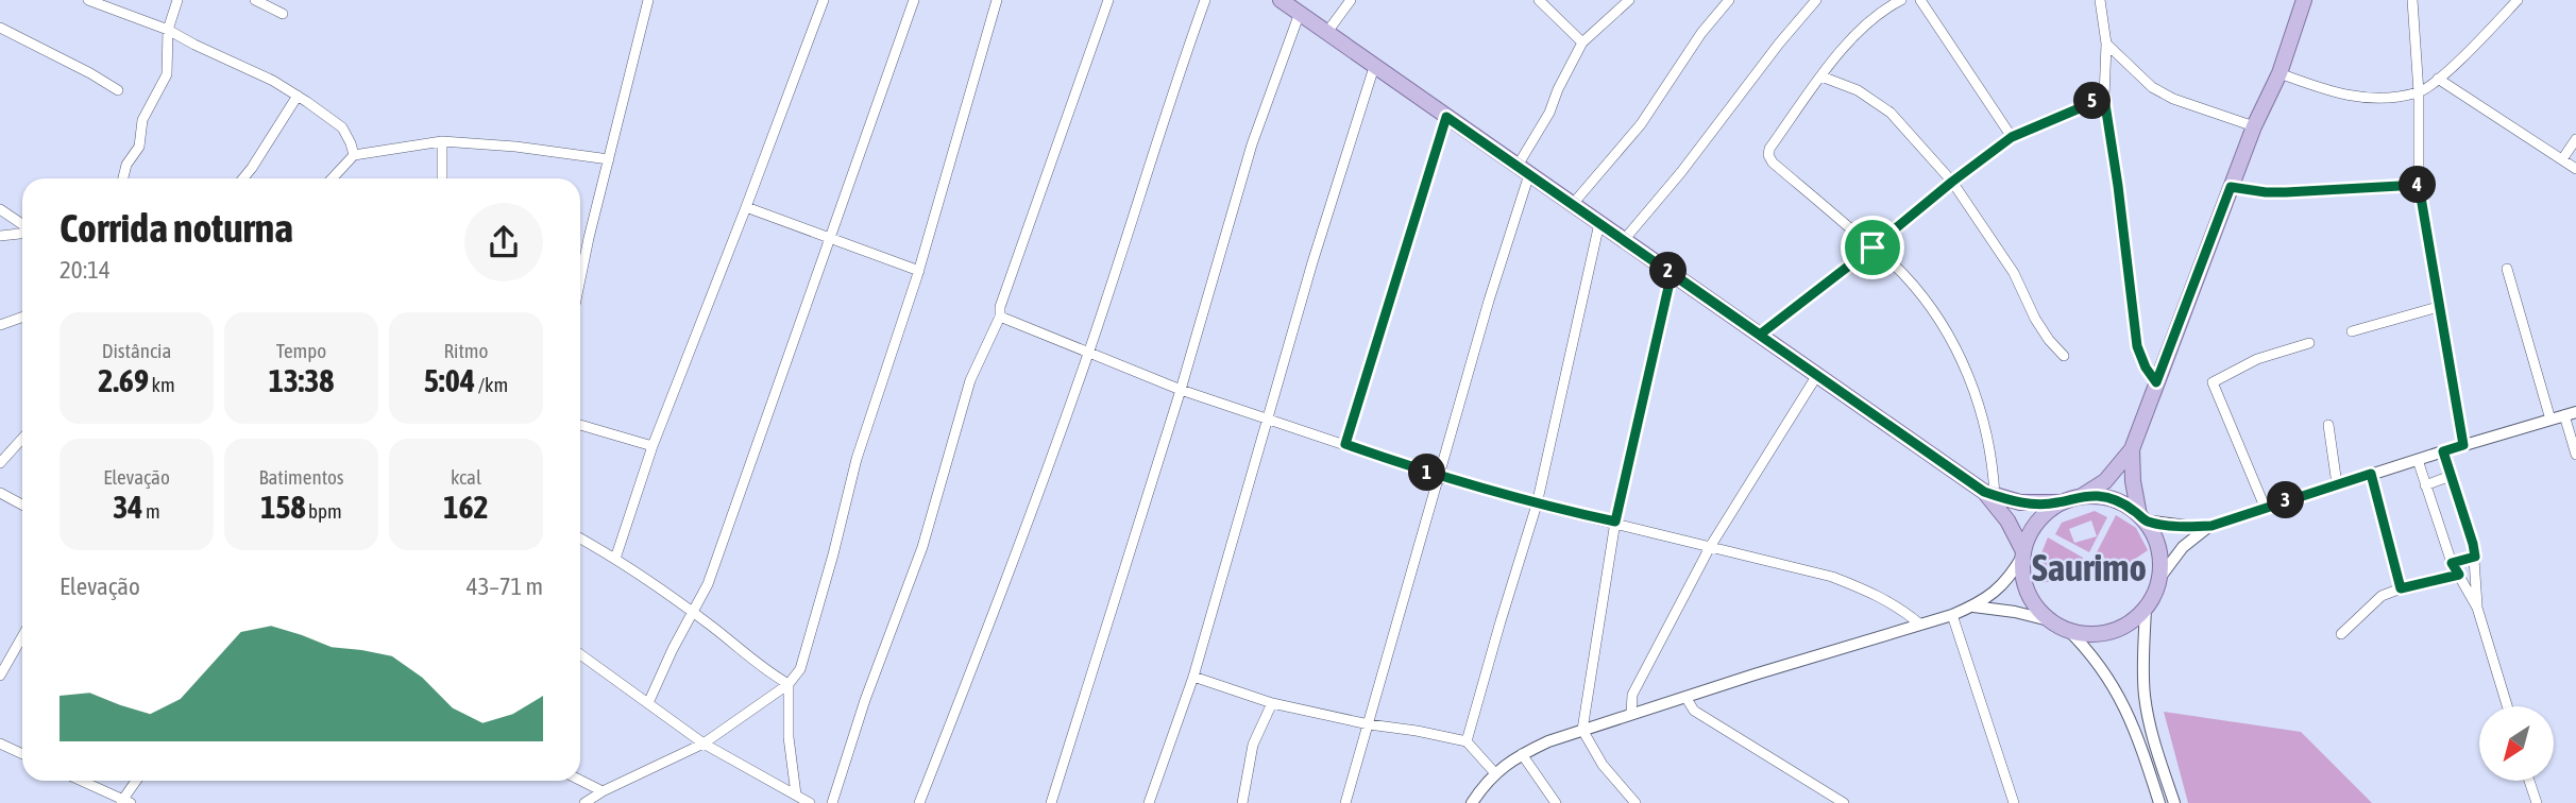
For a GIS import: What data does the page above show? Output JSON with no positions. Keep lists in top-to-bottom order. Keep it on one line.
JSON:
{"districts":["Saurimo"],"north":"bottom left","page":{"pins":["5","4","2","1","3"],"heading":["Corrida noturna","20:14"],"stats":[["Distância","2.69 km"],["Tempo","13:38"],["Ritmo","5:04 /km"],["Elevação","34 m"],["Batimentos","158 bpm"],["kcal","162"]],"chart":["Elevação","43–71 m"]}}
